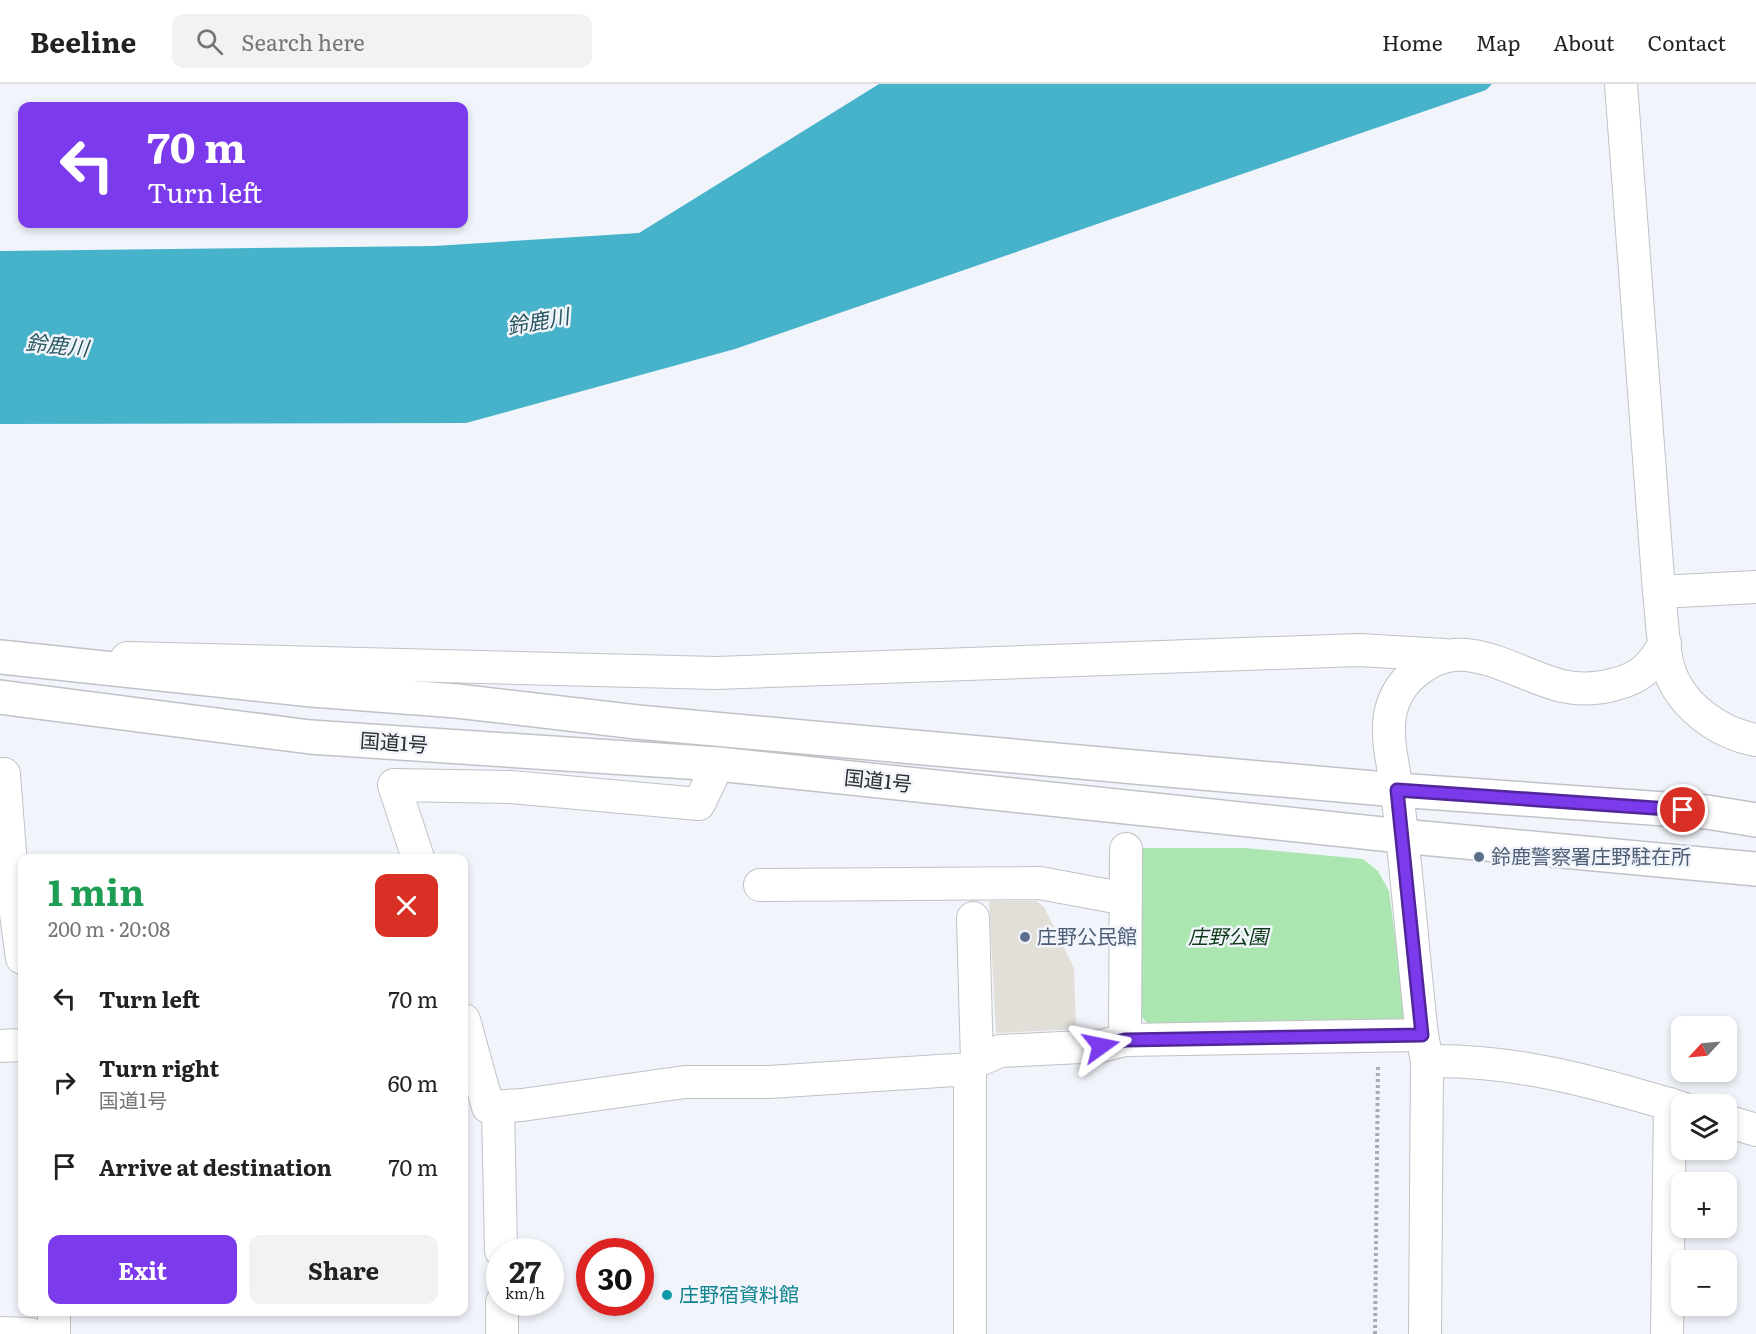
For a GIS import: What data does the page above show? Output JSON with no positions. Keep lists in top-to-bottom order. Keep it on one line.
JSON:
{"streets":{"highway":["国道1号"]},"water":["鈴鹿川"],"parks":["庄野公園"],"places":["鈴鹿警察署庄野駐在所","庄野公民館","庄野宿資料館"],"north":"bottom left","page":{"header":"Beeline","search":"Search here","nav":["Home","Map","About","Contact"],"turn":["70 m","Turn left"],"heading":["1 min","200 m · 20:08"],"list":[{"name":"Turn left","value":"70 m"},{"name":"Turn right","note":"国道1号","value":"60 m"},{"name":"Arrive at destination","value":"70 m"}],"map_buttons":["+","−"],"buttons":["Exit","Share"],"speed":"27 km/h","limit":"30"}}
